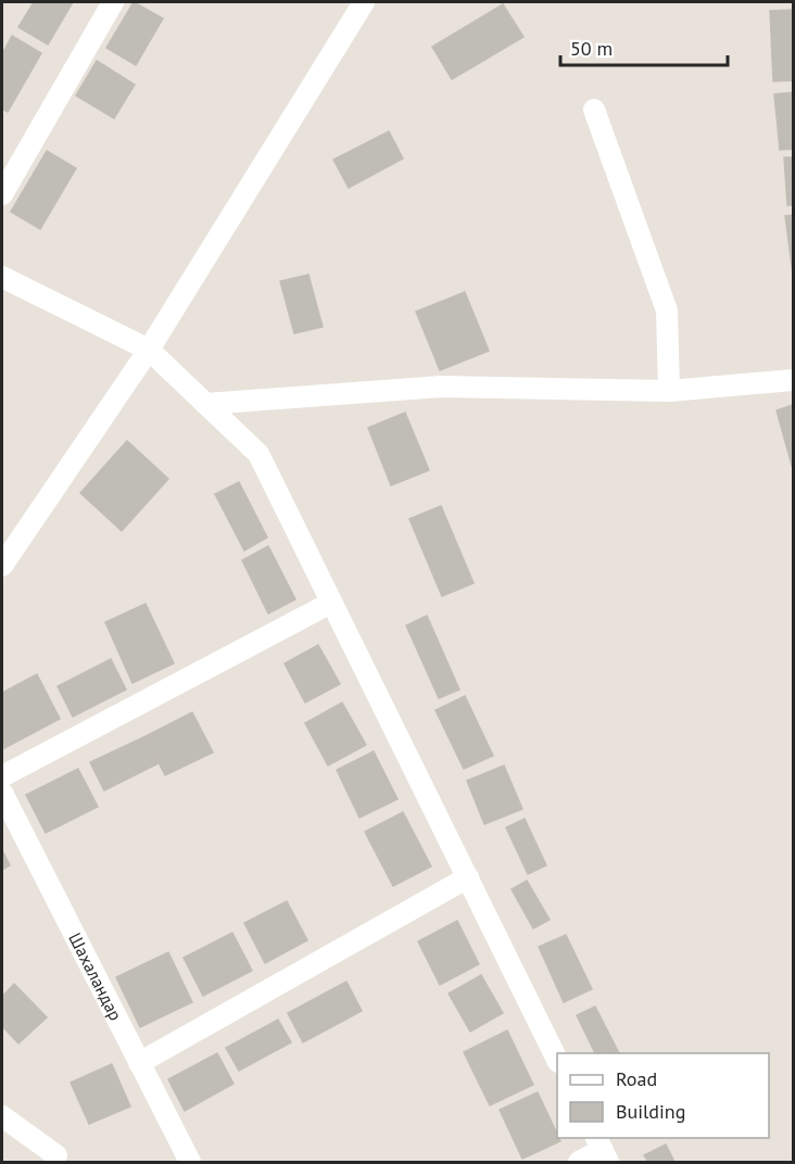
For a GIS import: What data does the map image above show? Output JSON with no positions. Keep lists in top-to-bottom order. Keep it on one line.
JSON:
{"streets":{"street":["Шахаландар"]},"legend":["Road","Building"],"scale_bar":"50 m"}
